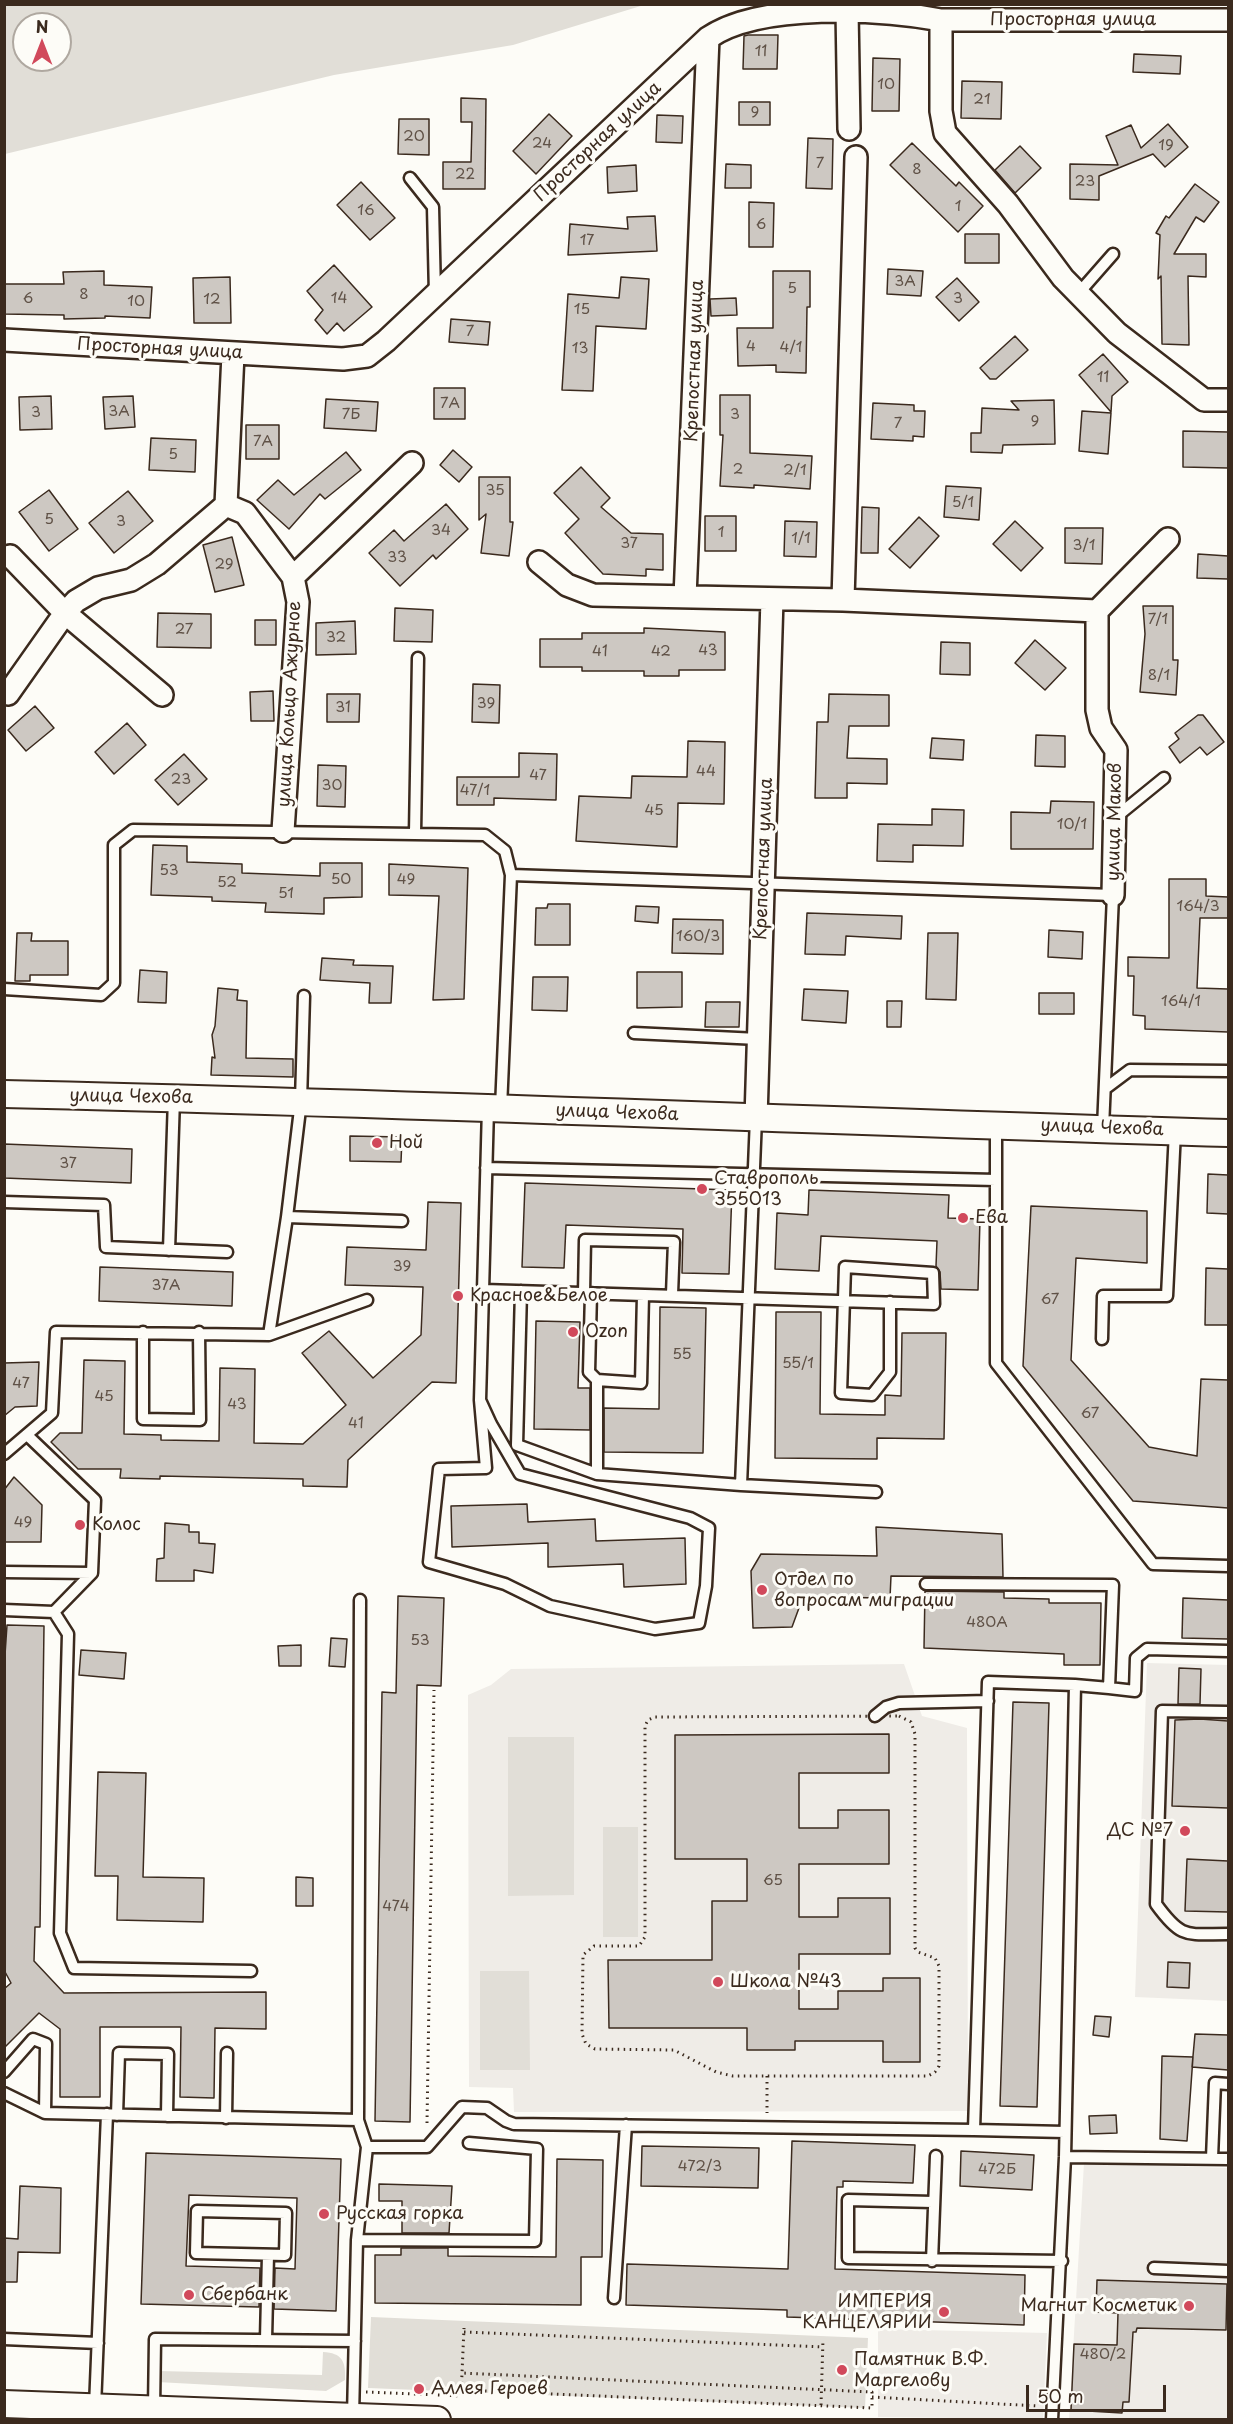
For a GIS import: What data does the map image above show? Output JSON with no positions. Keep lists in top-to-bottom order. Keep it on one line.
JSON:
{"streets":{"street":["Просторная улица","Крепостная улица","улица Кольцо Ажурное","улица Маков","улица Чехова"]},"crossings":[["Просторная улица","Крепостная улица"],["Крепостная улица","улица Чехова"]],"places":["Ной","Ставрополь 355013","Ева","Красное&Белое","Ozon","Колос","Отдел по вопросам миграции","ДС №7","Школа №43","Русская горка","Сбербанк","Магнит Косметик","ИМПЕРИЯ КАНЦЕЛЯРИИ","Памятник В.Ф. Маргелову","Аллея Героев"],"house_numbers":["11","10","21","9","20","24","19","7","8","22","23","1","16","6","17","3А","5","8","6","14","3","12","10","15","7","4","4/1","13","11","7А","3А","3","7Б","3","9","7","7А","5","2","2/1","35","5/1","5","3","34","1","1/1","37","3/1","33","29","7/1","27","32","43","41","42","8/1","39","31","44","47","23","30","47/1","45","10/1","53","50","49","52","51","164/3","160/3","164/1","37","39","37А","67","55","55/1","47","45","43","67","41","49","480А","53","65","474","472/3","472Б","480/2"],"scale_bar":"50 m","north":"top"}
